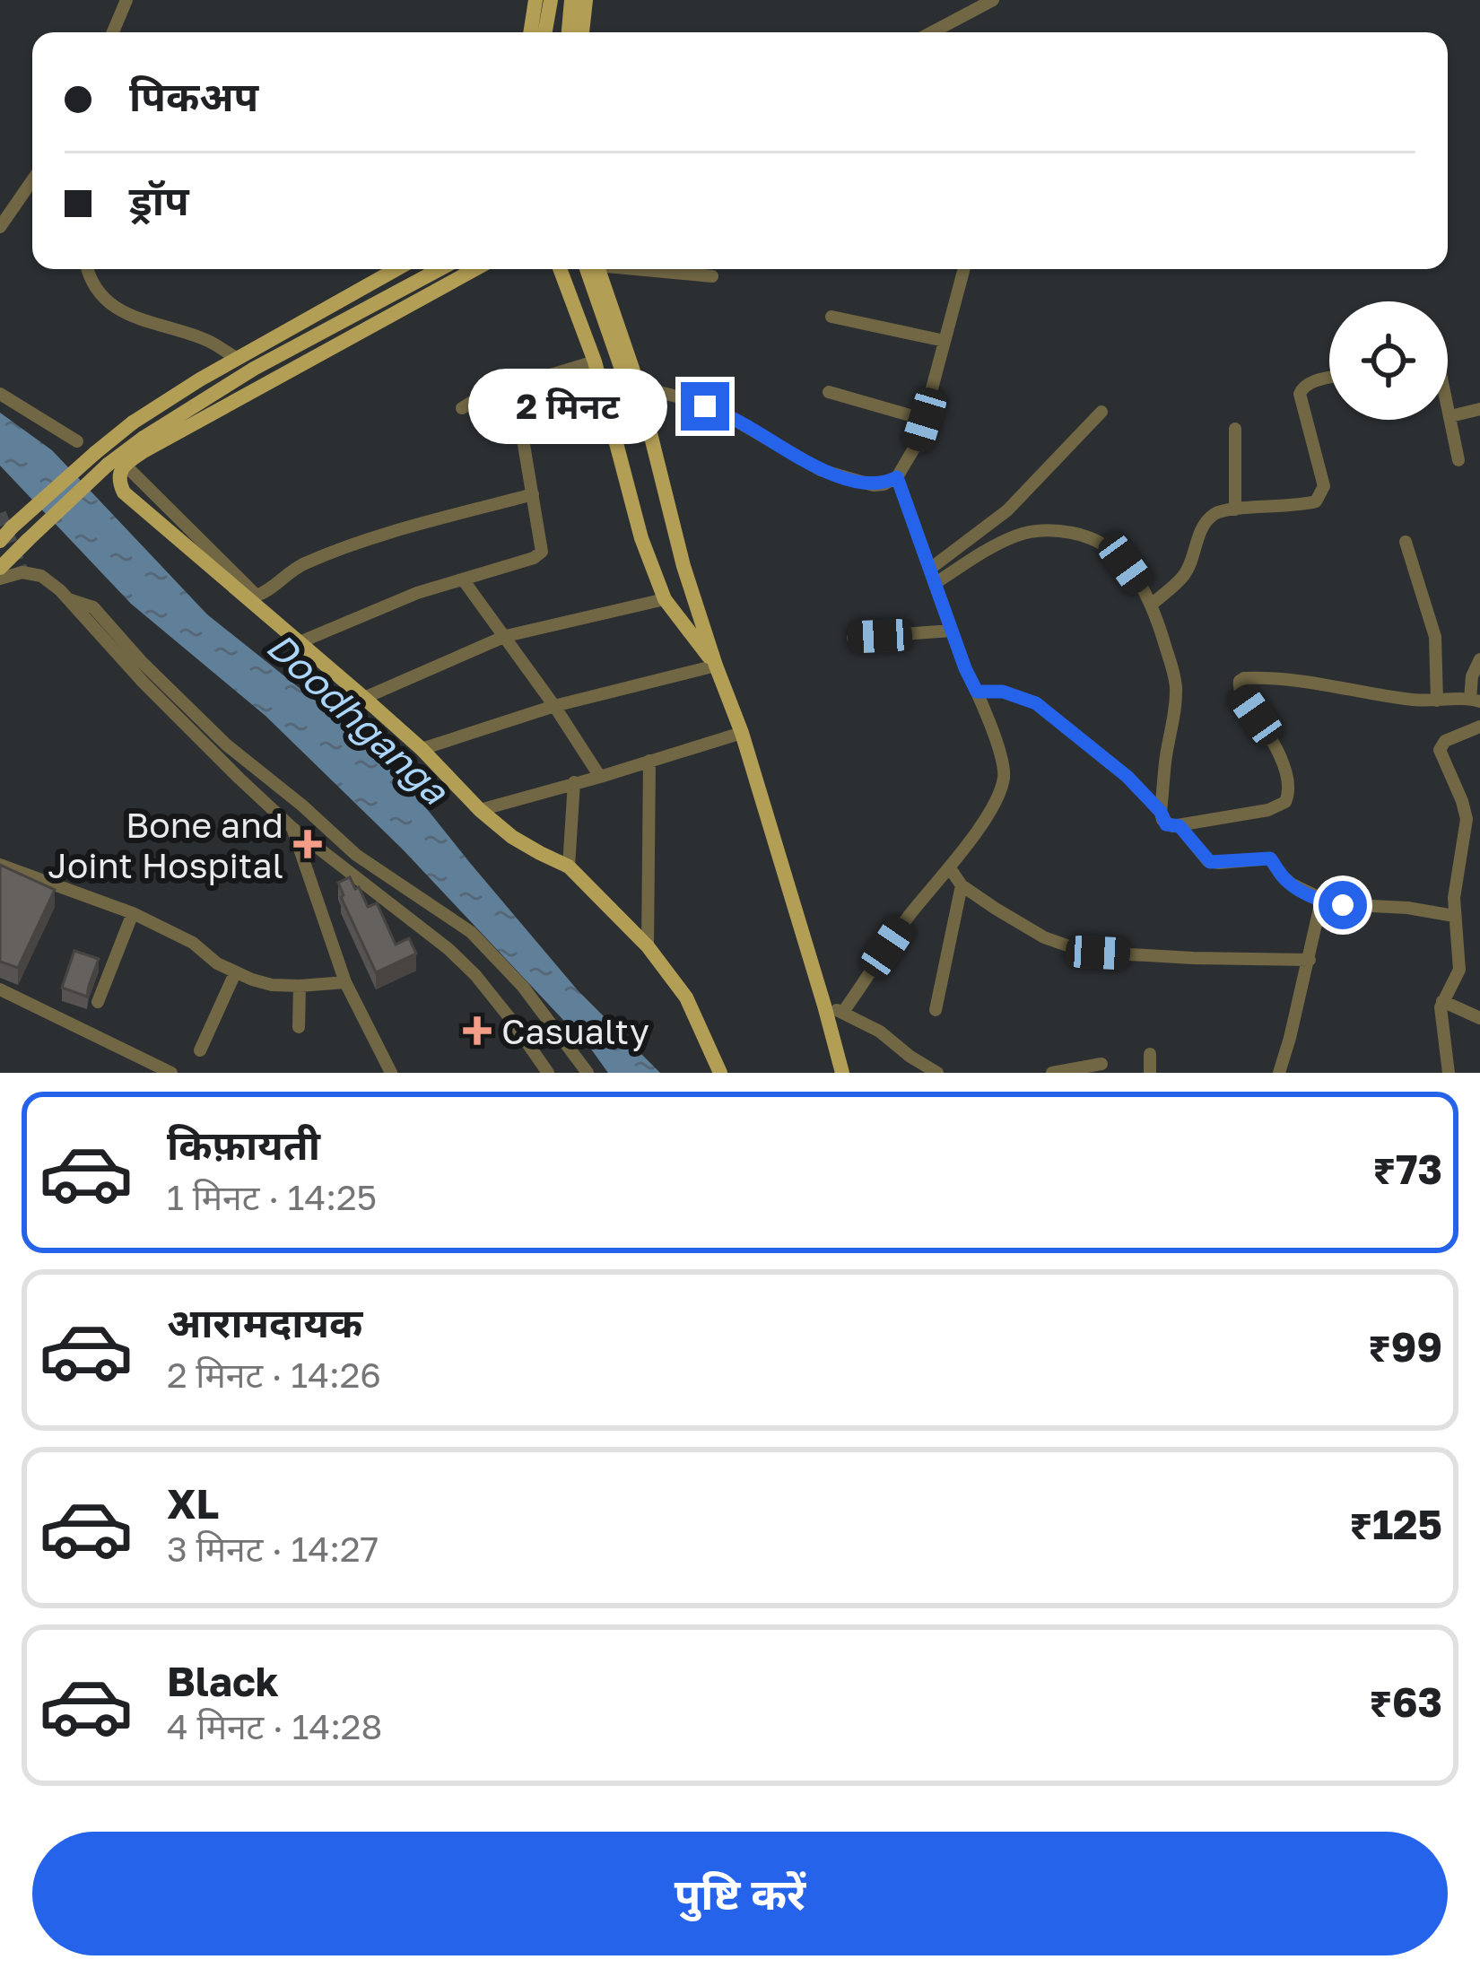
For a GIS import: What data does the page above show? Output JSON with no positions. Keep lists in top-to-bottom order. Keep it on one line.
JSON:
{"water":["Doodhganga"],"places":{"health":["Bone and Joint Hospital","Casualty"]},"page":{"banner":["पिकअप","ड्रॉप"],"bubble":"2 मिनट","list":[{"name":"किफ़ायती","note":"1 मिनट · 14:25","value":"₹73"},{"name":"आरामदायक","note":"2 मिनट · 14:26","value":"₹99"},{"name":"XL","note":"3 मिनट · 14:27","value":"₹125"},{"name":"Black","note":"4 मिनट · 14:28","value":"₹63"}],"buttons":"पुष्टि करें"}}
